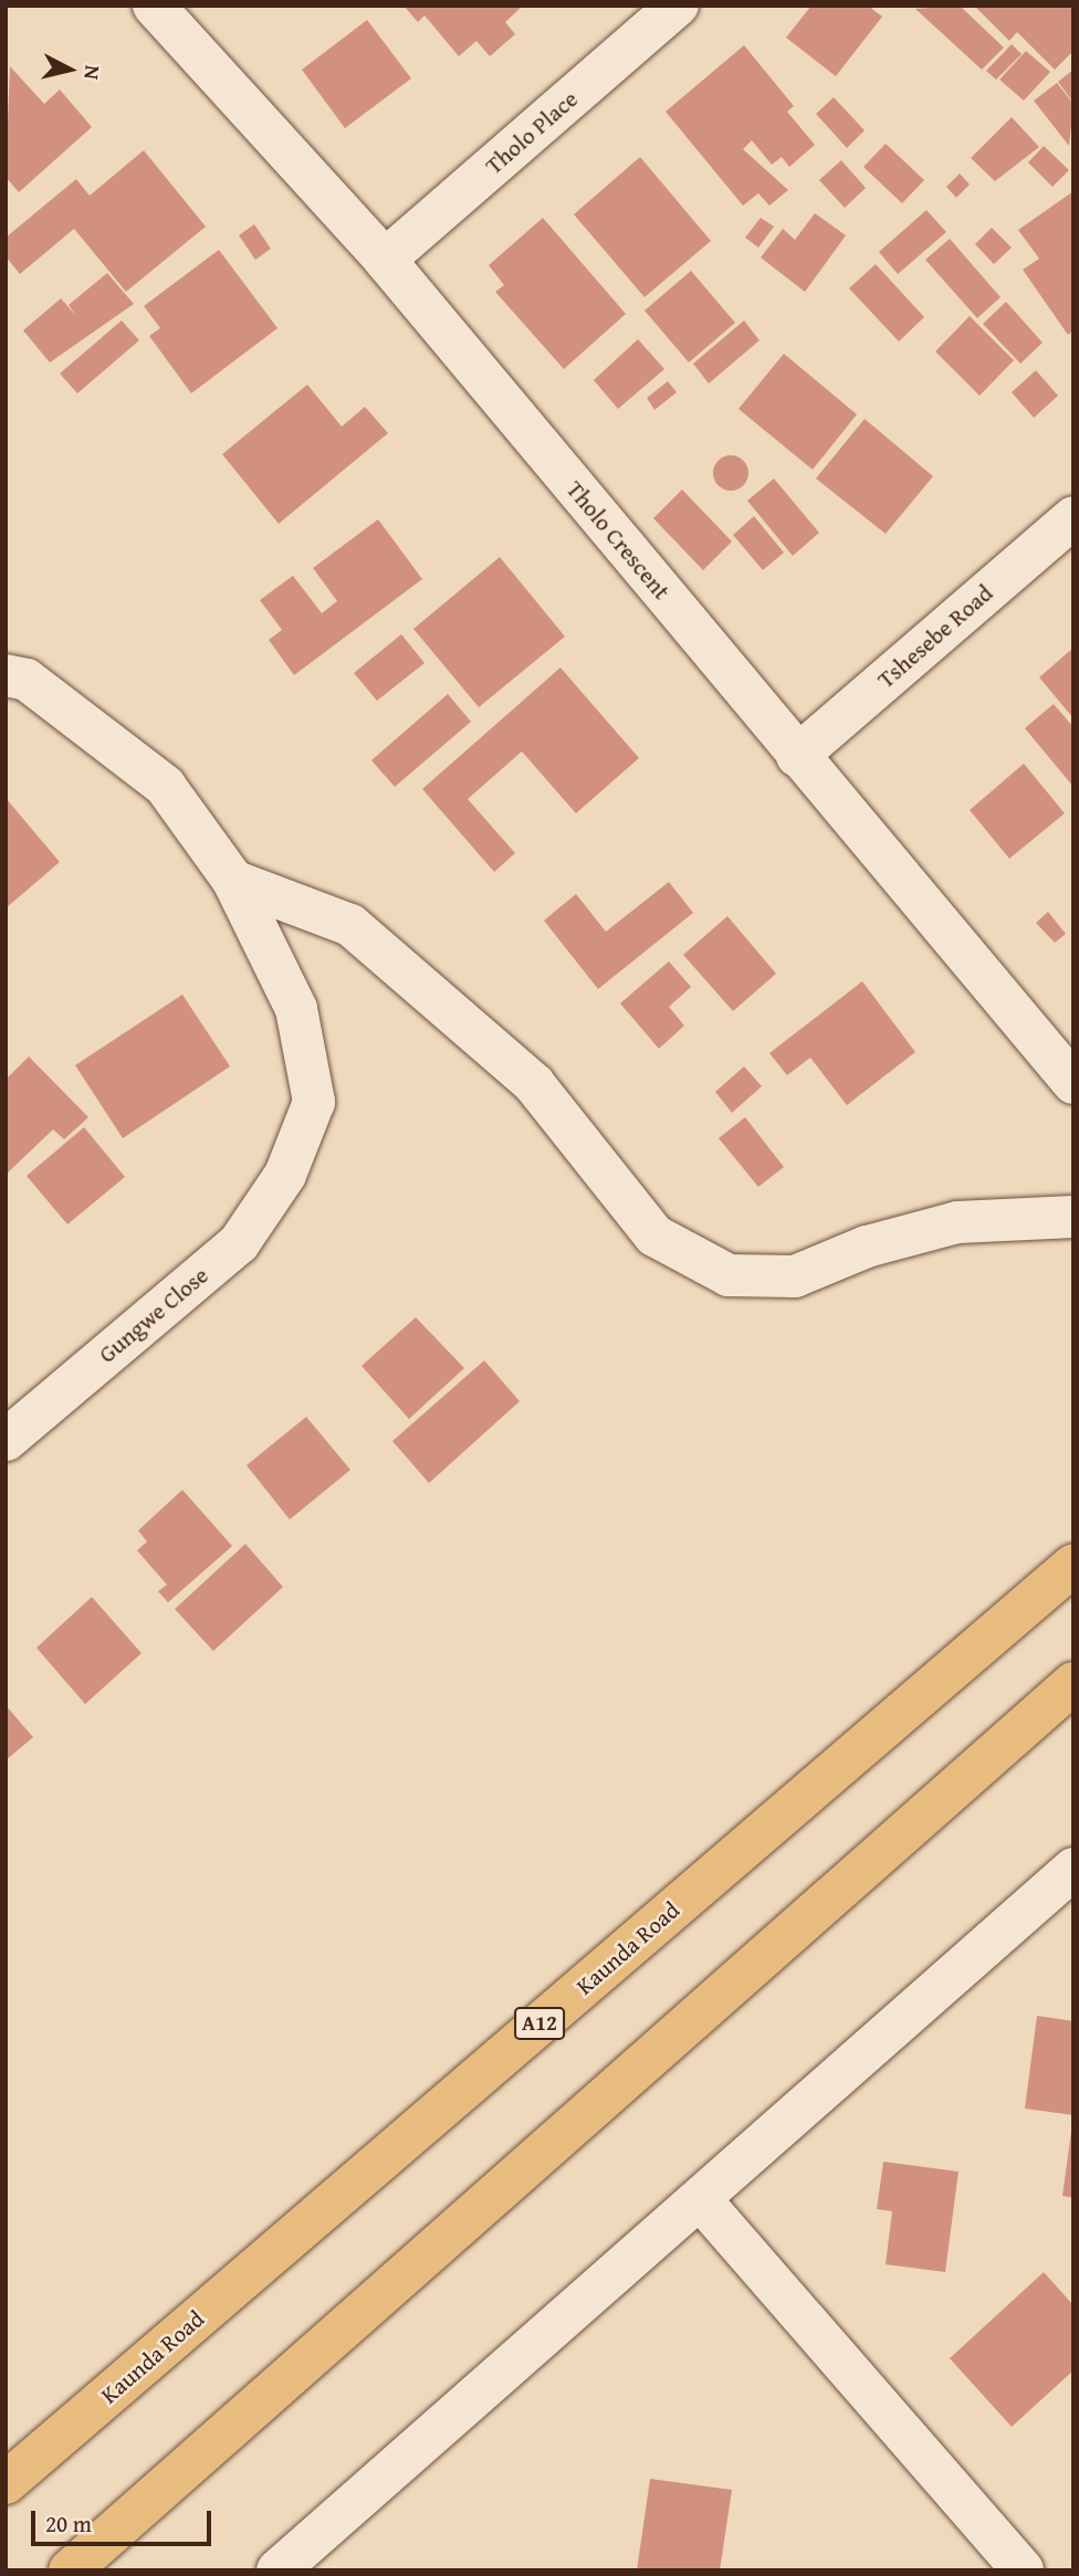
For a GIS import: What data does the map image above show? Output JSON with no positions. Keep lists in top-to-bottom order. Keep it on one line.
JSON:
{"streets":{"main road":["Kaunda Road","A12"],"street":["Tholo Place","Tholo Crescent","Tshesebe Road","Gungwe Close"]},"crossings":[["Tholo Place","Tholo Crescent"],["Tholo Crescent","Tshesebe Road"]],"scale_bar":"20 m","north":"right"}
